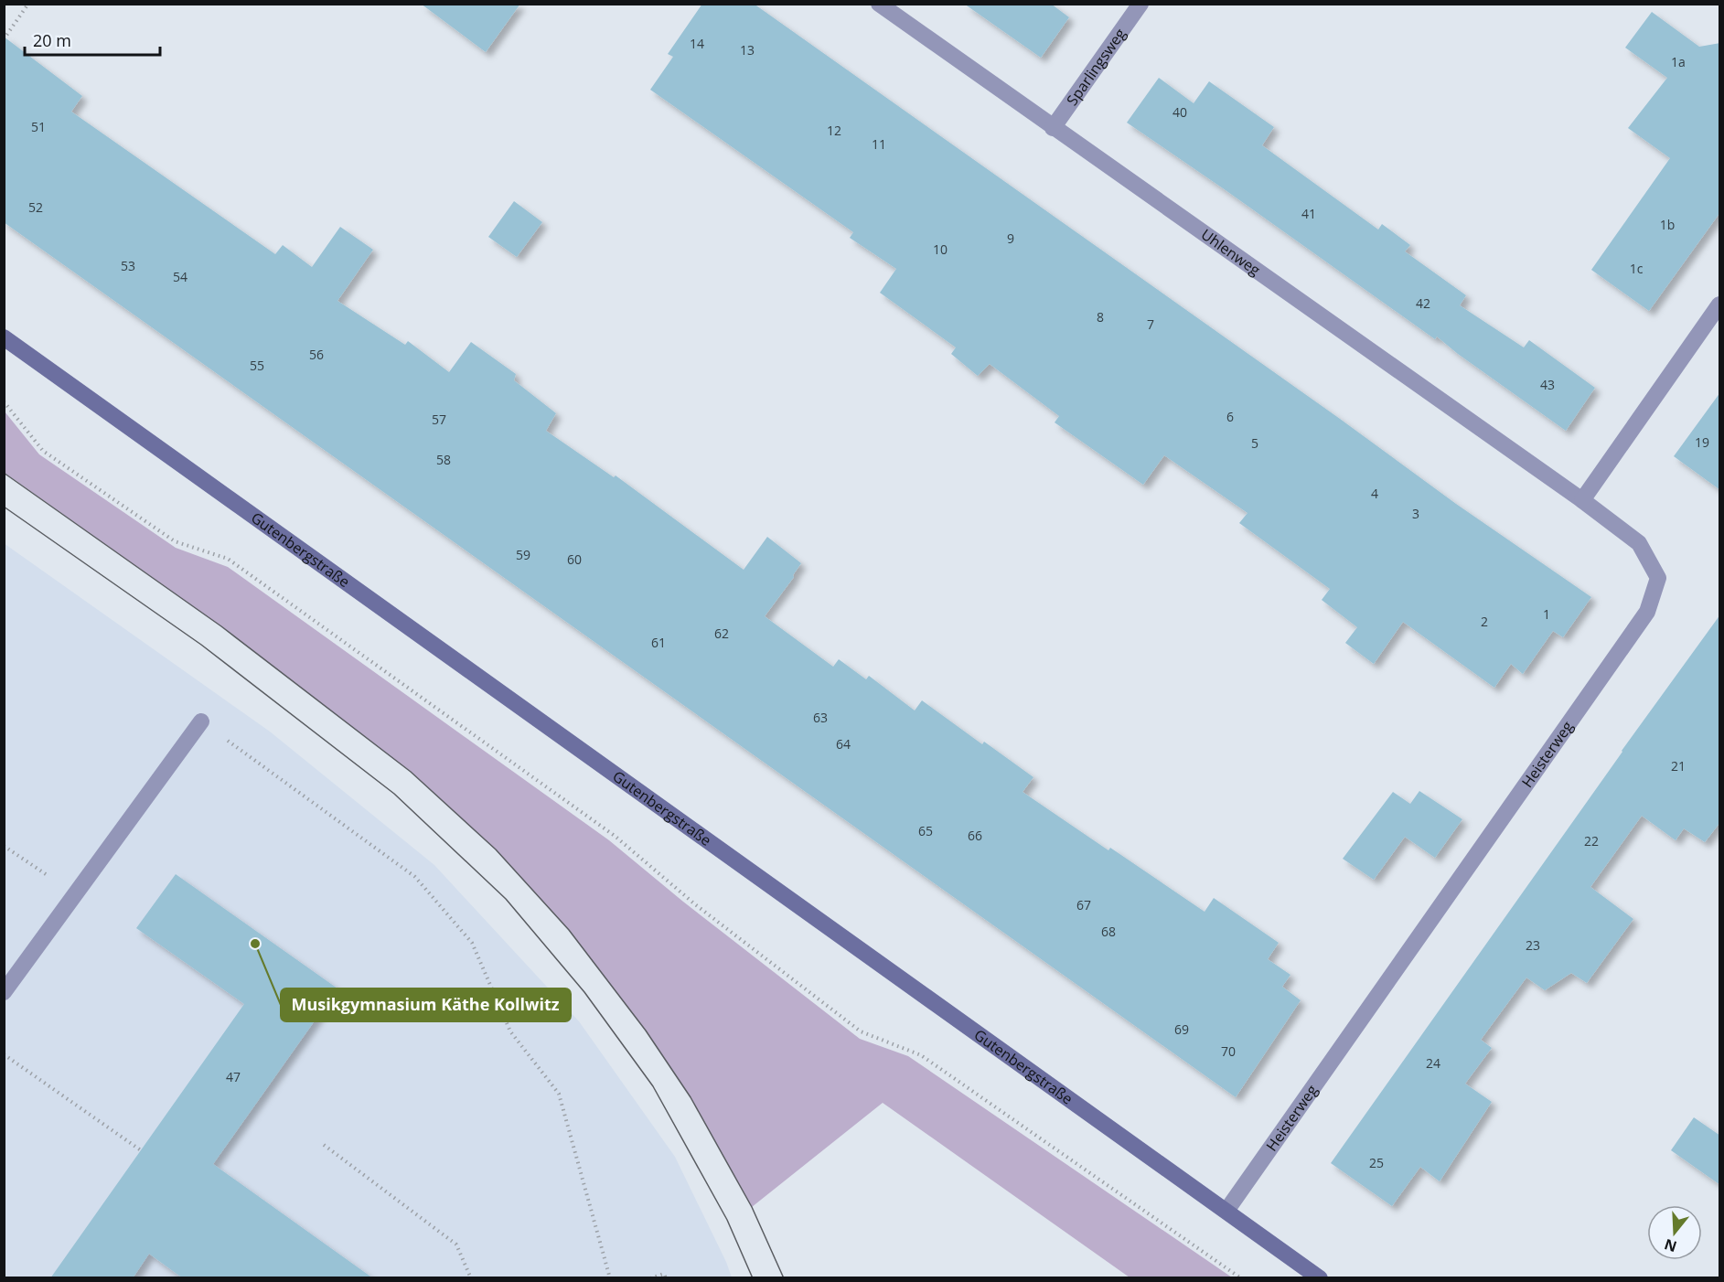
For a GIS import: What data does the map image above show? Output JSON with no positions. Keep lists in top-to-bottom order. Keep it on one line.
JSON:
{"streets":{"street":["Sparlingsweg","Uhlenweg","Gutenbergstraße","Heisterweg"]},"crossings":[["Sparlingsweg","Uhlenweg"],["Uhlenweg","Heisterweg"],["Gutenbergstraße","Heisterweg"]],"places":["Musikgymnasium Käthe Kollwitz"],"house_numbers":["14","13","1a","40","51","12","11","52","41","1b","9","10","53","1c","54","42","8","7","56","55","43","6","57","19","5","58","4","3","59","60","1","2","62","61","63","64","21","65","66","22","67","68","23","69","70","24","47","25"],"scale_bar":"20 m","north":"bottom"}
